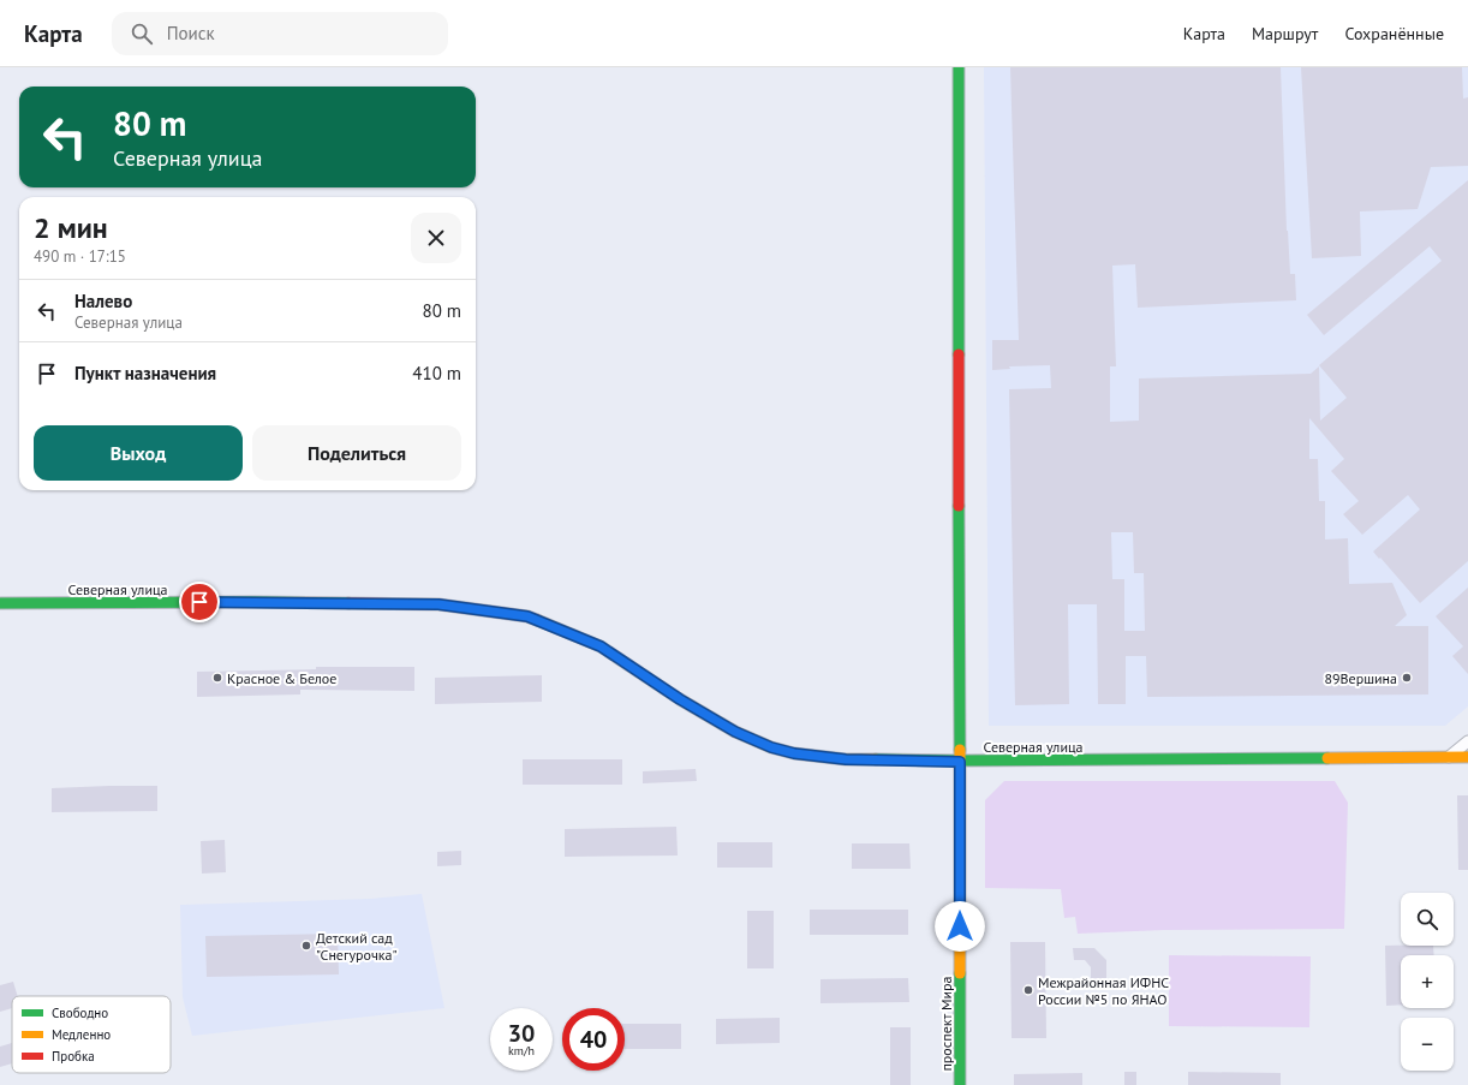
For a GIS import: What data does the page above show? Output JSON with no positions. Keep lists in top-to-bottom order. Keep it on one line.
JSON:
{"streets":{"street":["Северная улица","проспект Мира"]},"crossings":[["Северная улица","проспект Мира"]],"places":["Красное & Белое","89Вершина","Детский сад \"Снегурочка\"","Межрайонная ИФНС России №5 по ЯНАО"],"legend":["Свободно","Медленно","Пробка"],"page":{"header":"Карта","search":"Поиск","nav":["Карта","Маршрут","Сохранённые"],"turn":["80 m","Северная улица"],"heading":["2 мин","490 m · 17:15"],"list":[{"name":"Налево","note":"Северная улица","value":"80 m"},{"name":"Пункт назначения","value":"410 m"}],"buttons":["Выход","Поделиться"],"map_buttons":["+","−"],"speed":"30 km/h","limit":"40"}}
